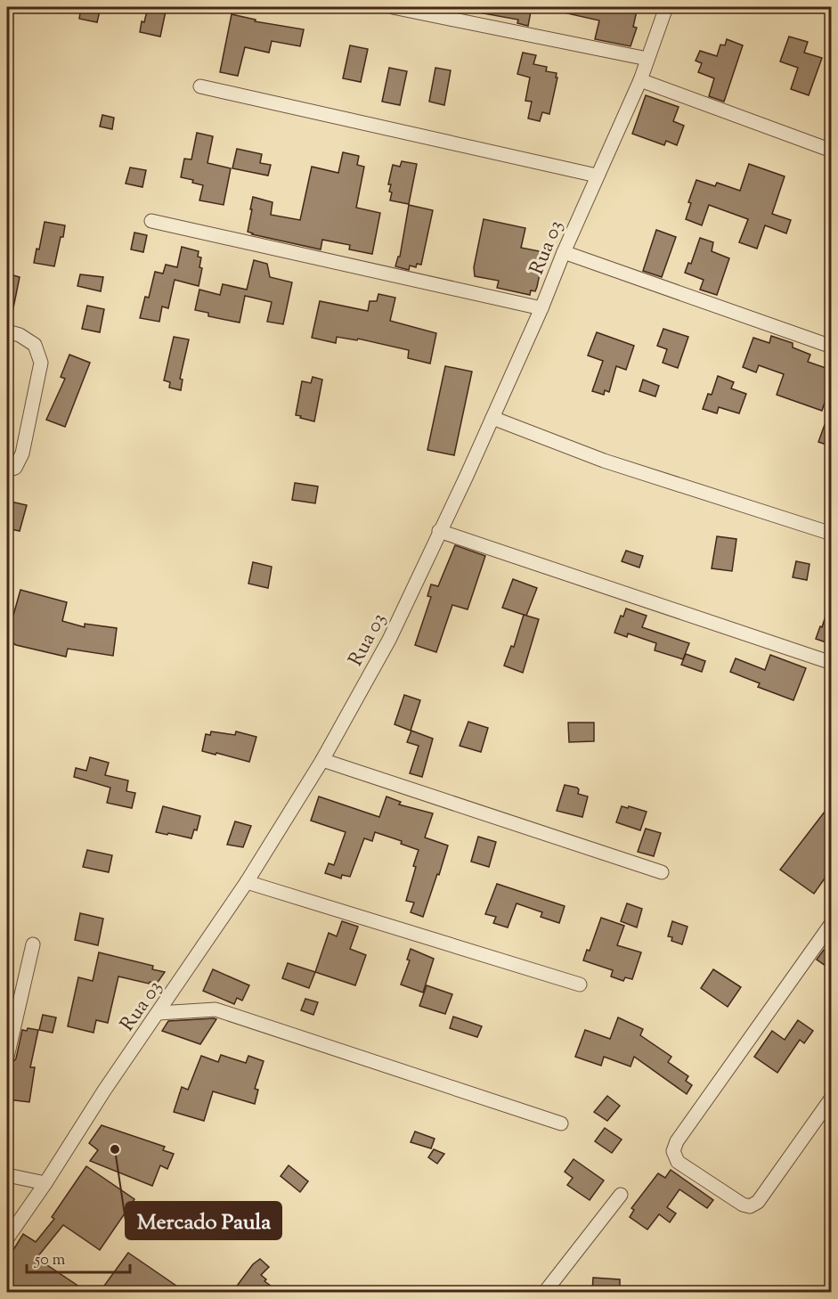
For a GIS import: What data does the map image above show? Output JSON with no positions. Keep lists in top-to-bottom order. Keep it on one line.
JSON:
{"streets":{"street":["Rua 03"]},"places":["Mercado Paula"],"scale_bar":"50 m"}
